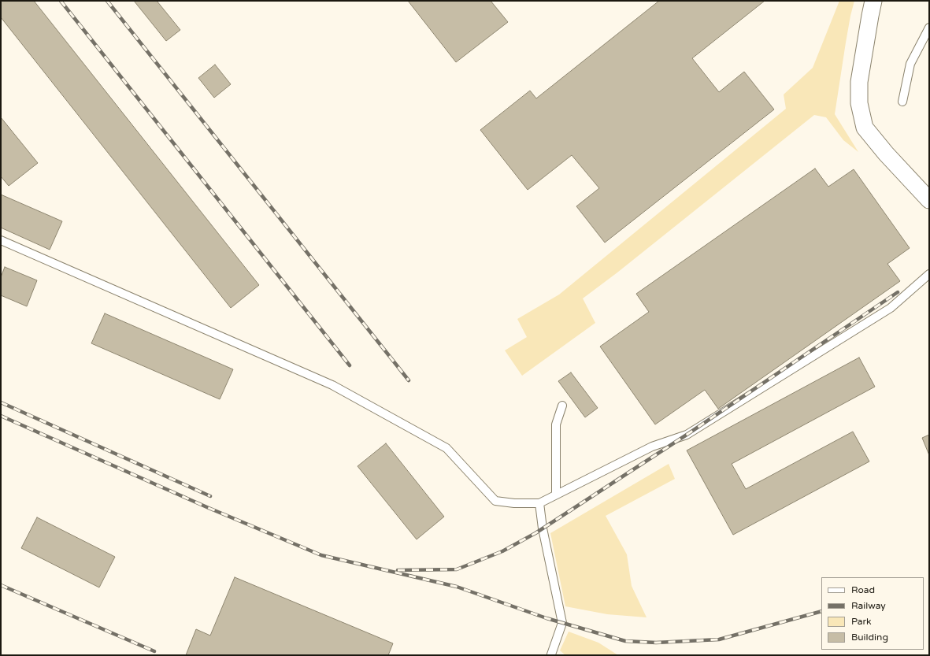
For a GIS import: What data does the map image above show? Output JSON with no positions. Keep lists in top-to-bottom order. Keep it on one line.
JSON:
{"legend":["Road","Railway","Park","Building"]}
